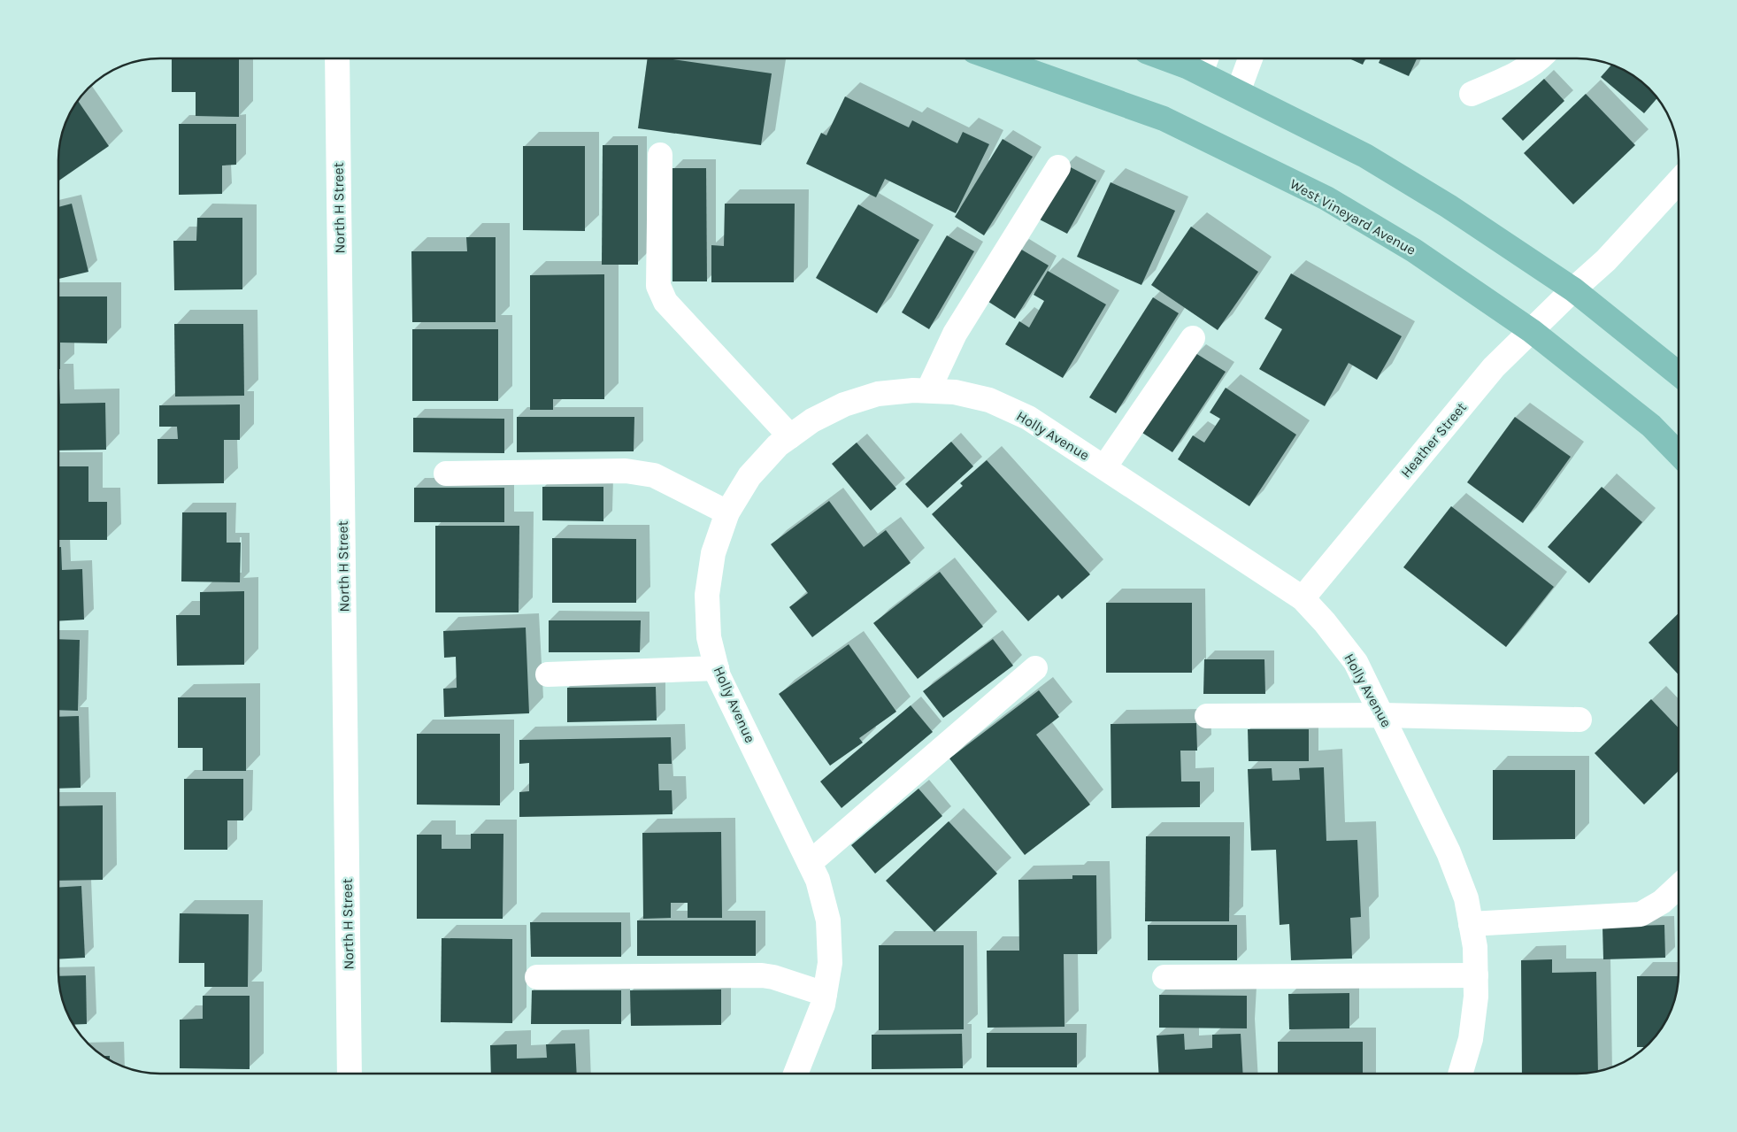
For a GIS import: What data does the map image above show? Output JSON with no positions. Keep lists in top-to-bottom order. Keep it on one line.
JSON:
{"streets":{"main road":["West Vineyard Avenue"],"street":["North H Street","Holly Avenue","Heather Street"]},"crossings":[["West Vineyard Avenue","Heather Street"],["Holly Avenue","Heather Street"]]}
